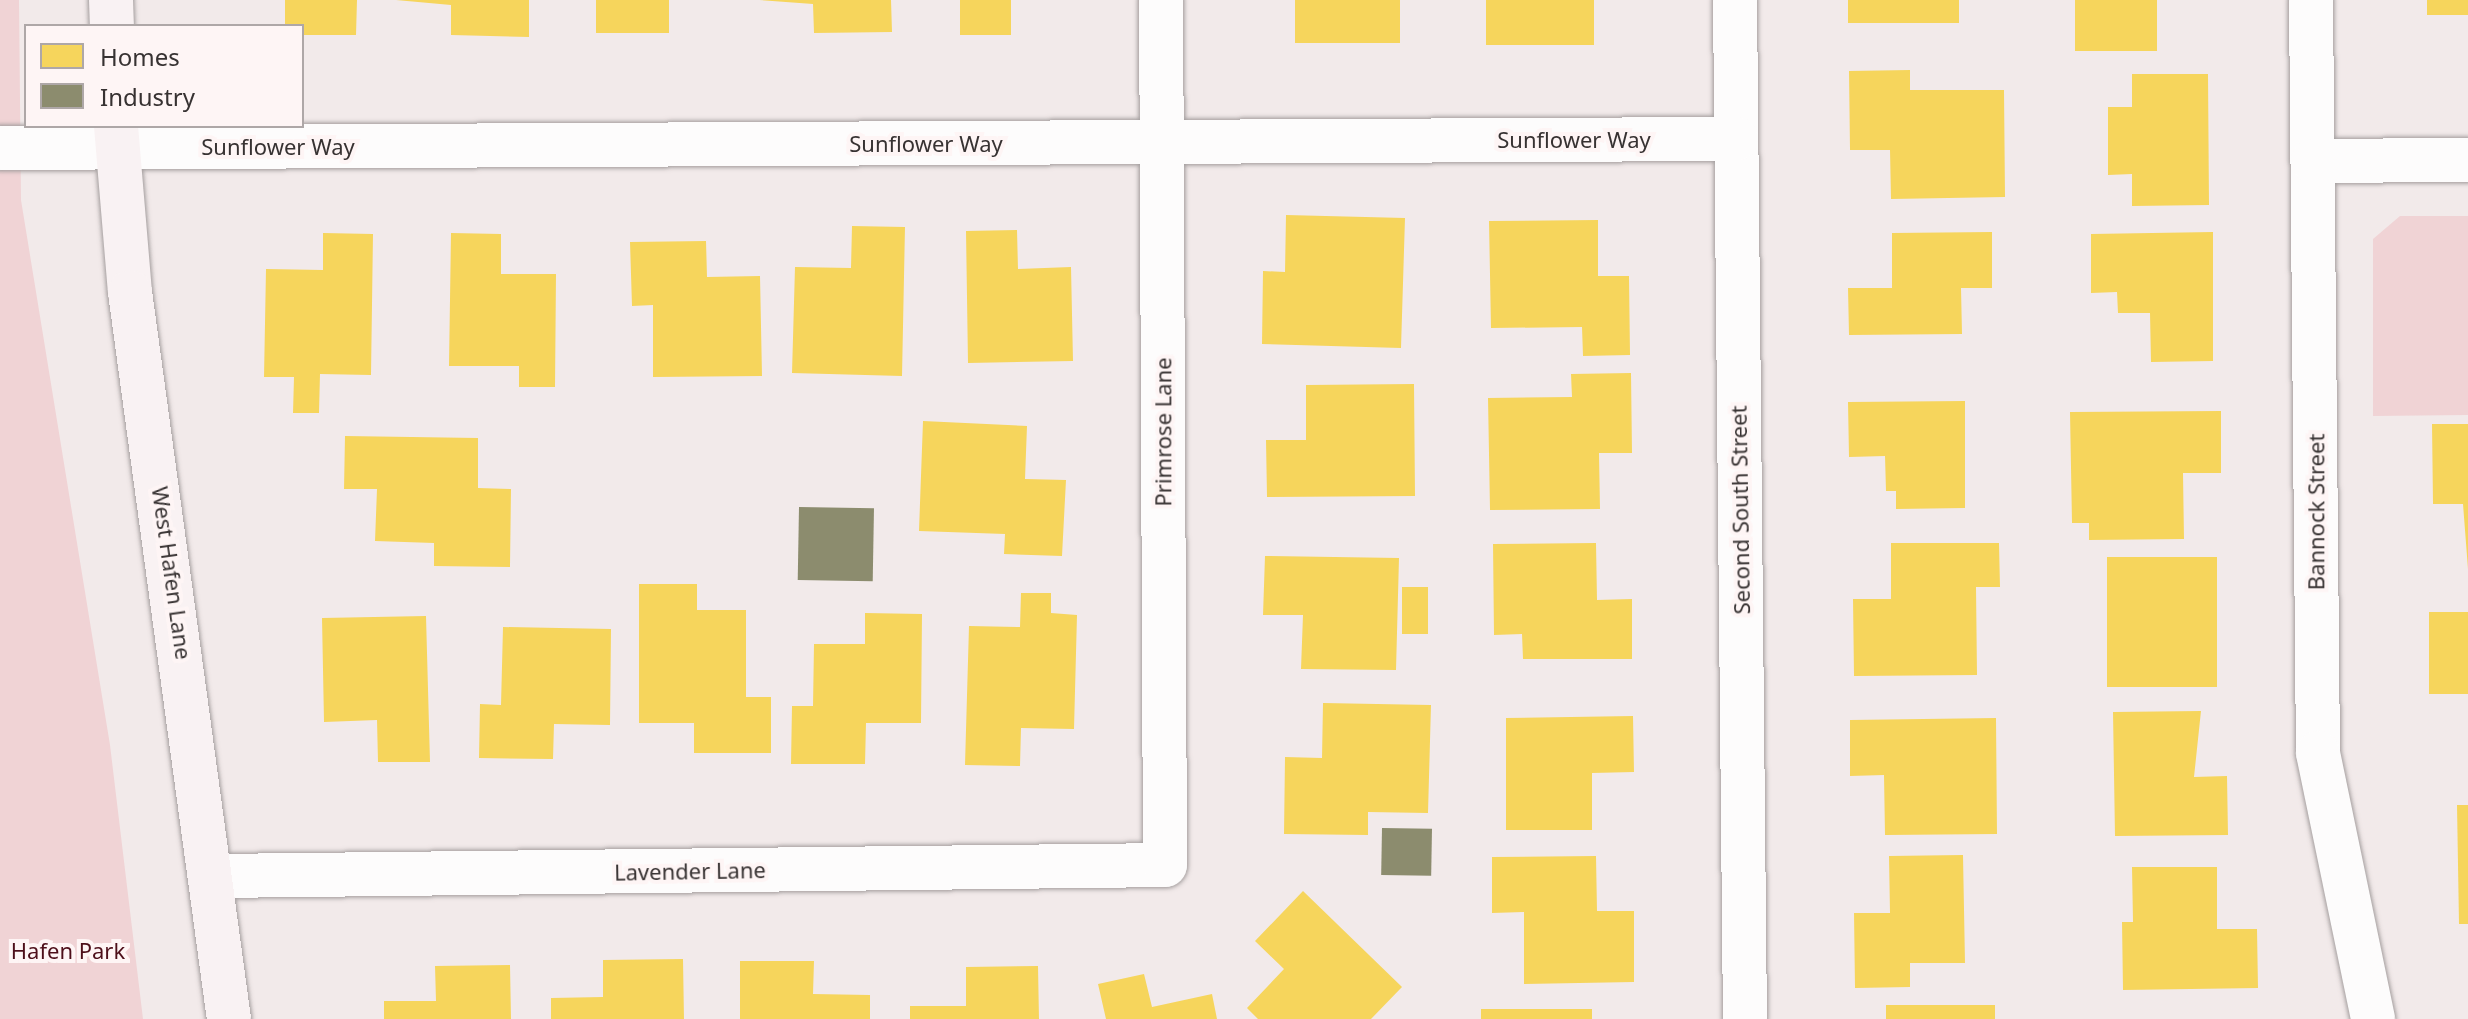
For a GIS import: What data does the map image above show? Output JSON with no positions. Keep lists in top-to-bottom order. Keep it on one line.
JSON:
{"streets":{"main road":["West Hafen Lane"],"street":["Sunflower Way","Primrose Lane","Second South Street","Bannock Street","Lavender Lane"]},"crossings":[["Sunflower Way","Primrose Lane"],["Sunflower Way","Second South Street"],["Sunflower Way","West Hafen Lane"],["Primrose Lane","Lavender Lane"],["West Hafen Lane","Lavender Lane"]],"parks":["Hafen Park"],"legend":["Homes","Industry"]}
